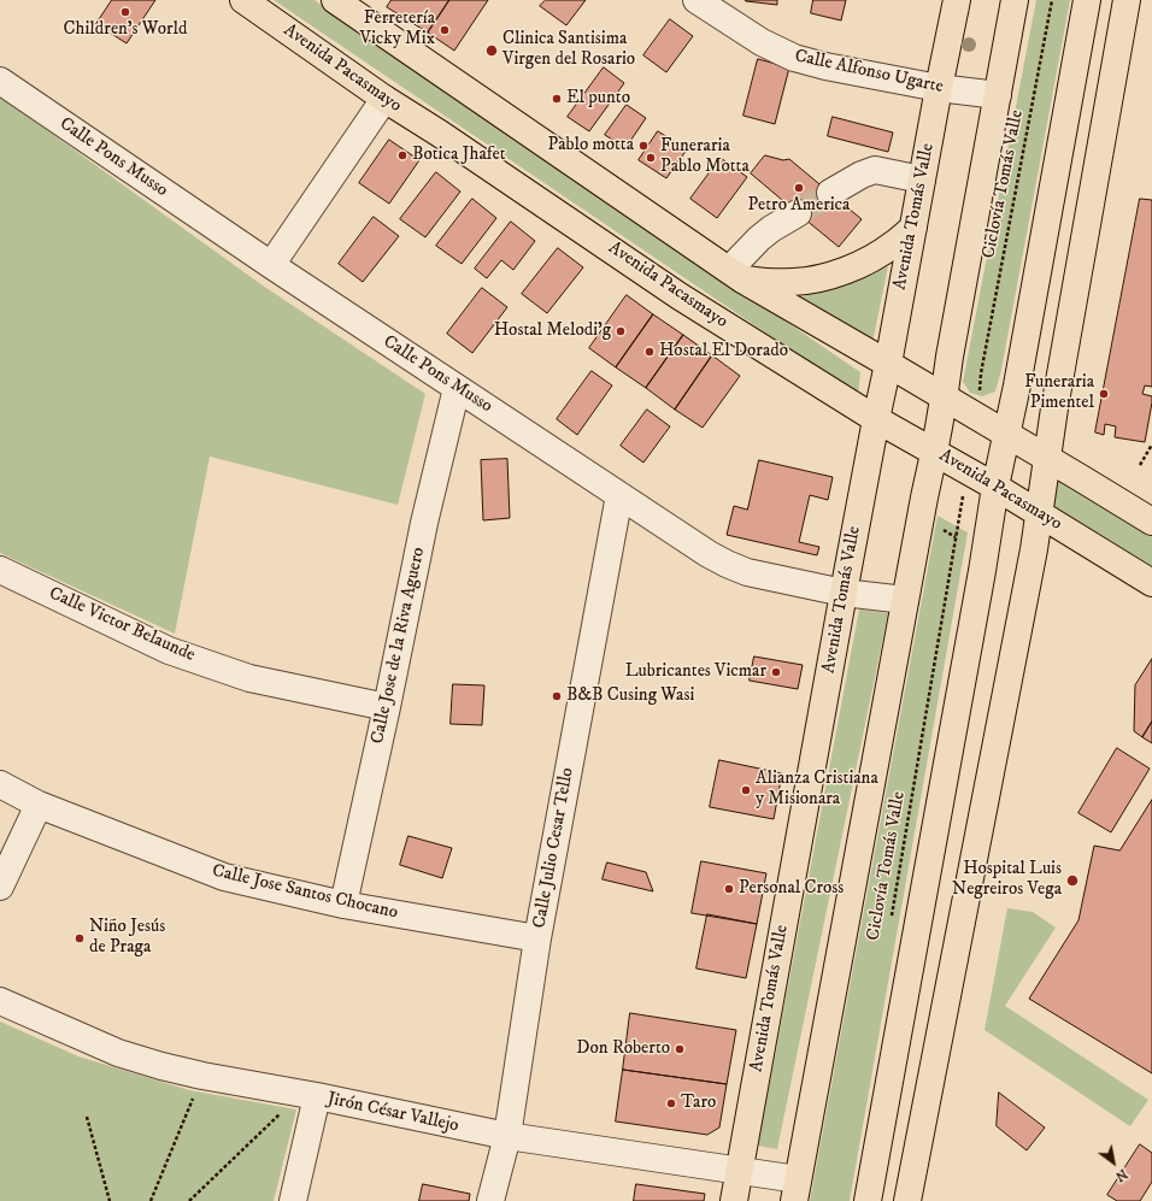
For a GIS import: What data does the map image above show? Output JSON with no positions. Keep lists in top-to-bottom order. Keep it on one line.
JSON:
{"streets":{"main road":["Avenida Pacasmayo","Avenida Tomás Valle"],"street":["Calle Alfonso Ugarte","Calle Pons Musso","Calle Victor Belaunde","Calle Jose de la Riva Aguero","Calle Julio Cesar Tello","Calle Jose Santos Chocano","Jirón César Vallejo"],"path":["Ciclovía Tomás Valle"]},"crossings":[["Avenida Pacasmayo","Avenida Tomás Valle"],["Calle Alfonso Ugarte","Avenida Tomás Valle"],["Calle Pons Musso","Avenida Tomás Valle"],["Calle Pons Musso","Calle Jose de la Riva Aguero"],["Calle Pons Musso","Calle Julio Cesar Tello"],["Avenida Tomás Valle","Jirón César Vallejo"],["Calle Victor Belaunde","Calle Jose de la Riva Aguero"],["Calle Jose de la Riva Aguero","Calle Jose Santos Chocano"],["Calle Julio Cesar Tello","Calle Jose Santos Chocano"],["Calle Julio Cesar Tello","Jirón César Vallejo"]],"places":["Children's World","Ferretería Vicky Mix","Clinica Santisima Virgen del Rosario","El punto","Pablo motta","Botica Jhafet","Funeraria Pablo Motta","Petro America","Hostal Melodi'g","Hostal El Dorado","Funeraria Pimentel","Lubricantes Vicmar","B&B Cusing Wasi","Alianza Cristiana y Misionara","Hospital Luis Negreiros Vega","Personal Cross","Niño Jesús de Praga","Don Roberto","Taro"],"north":"bottom right"}
